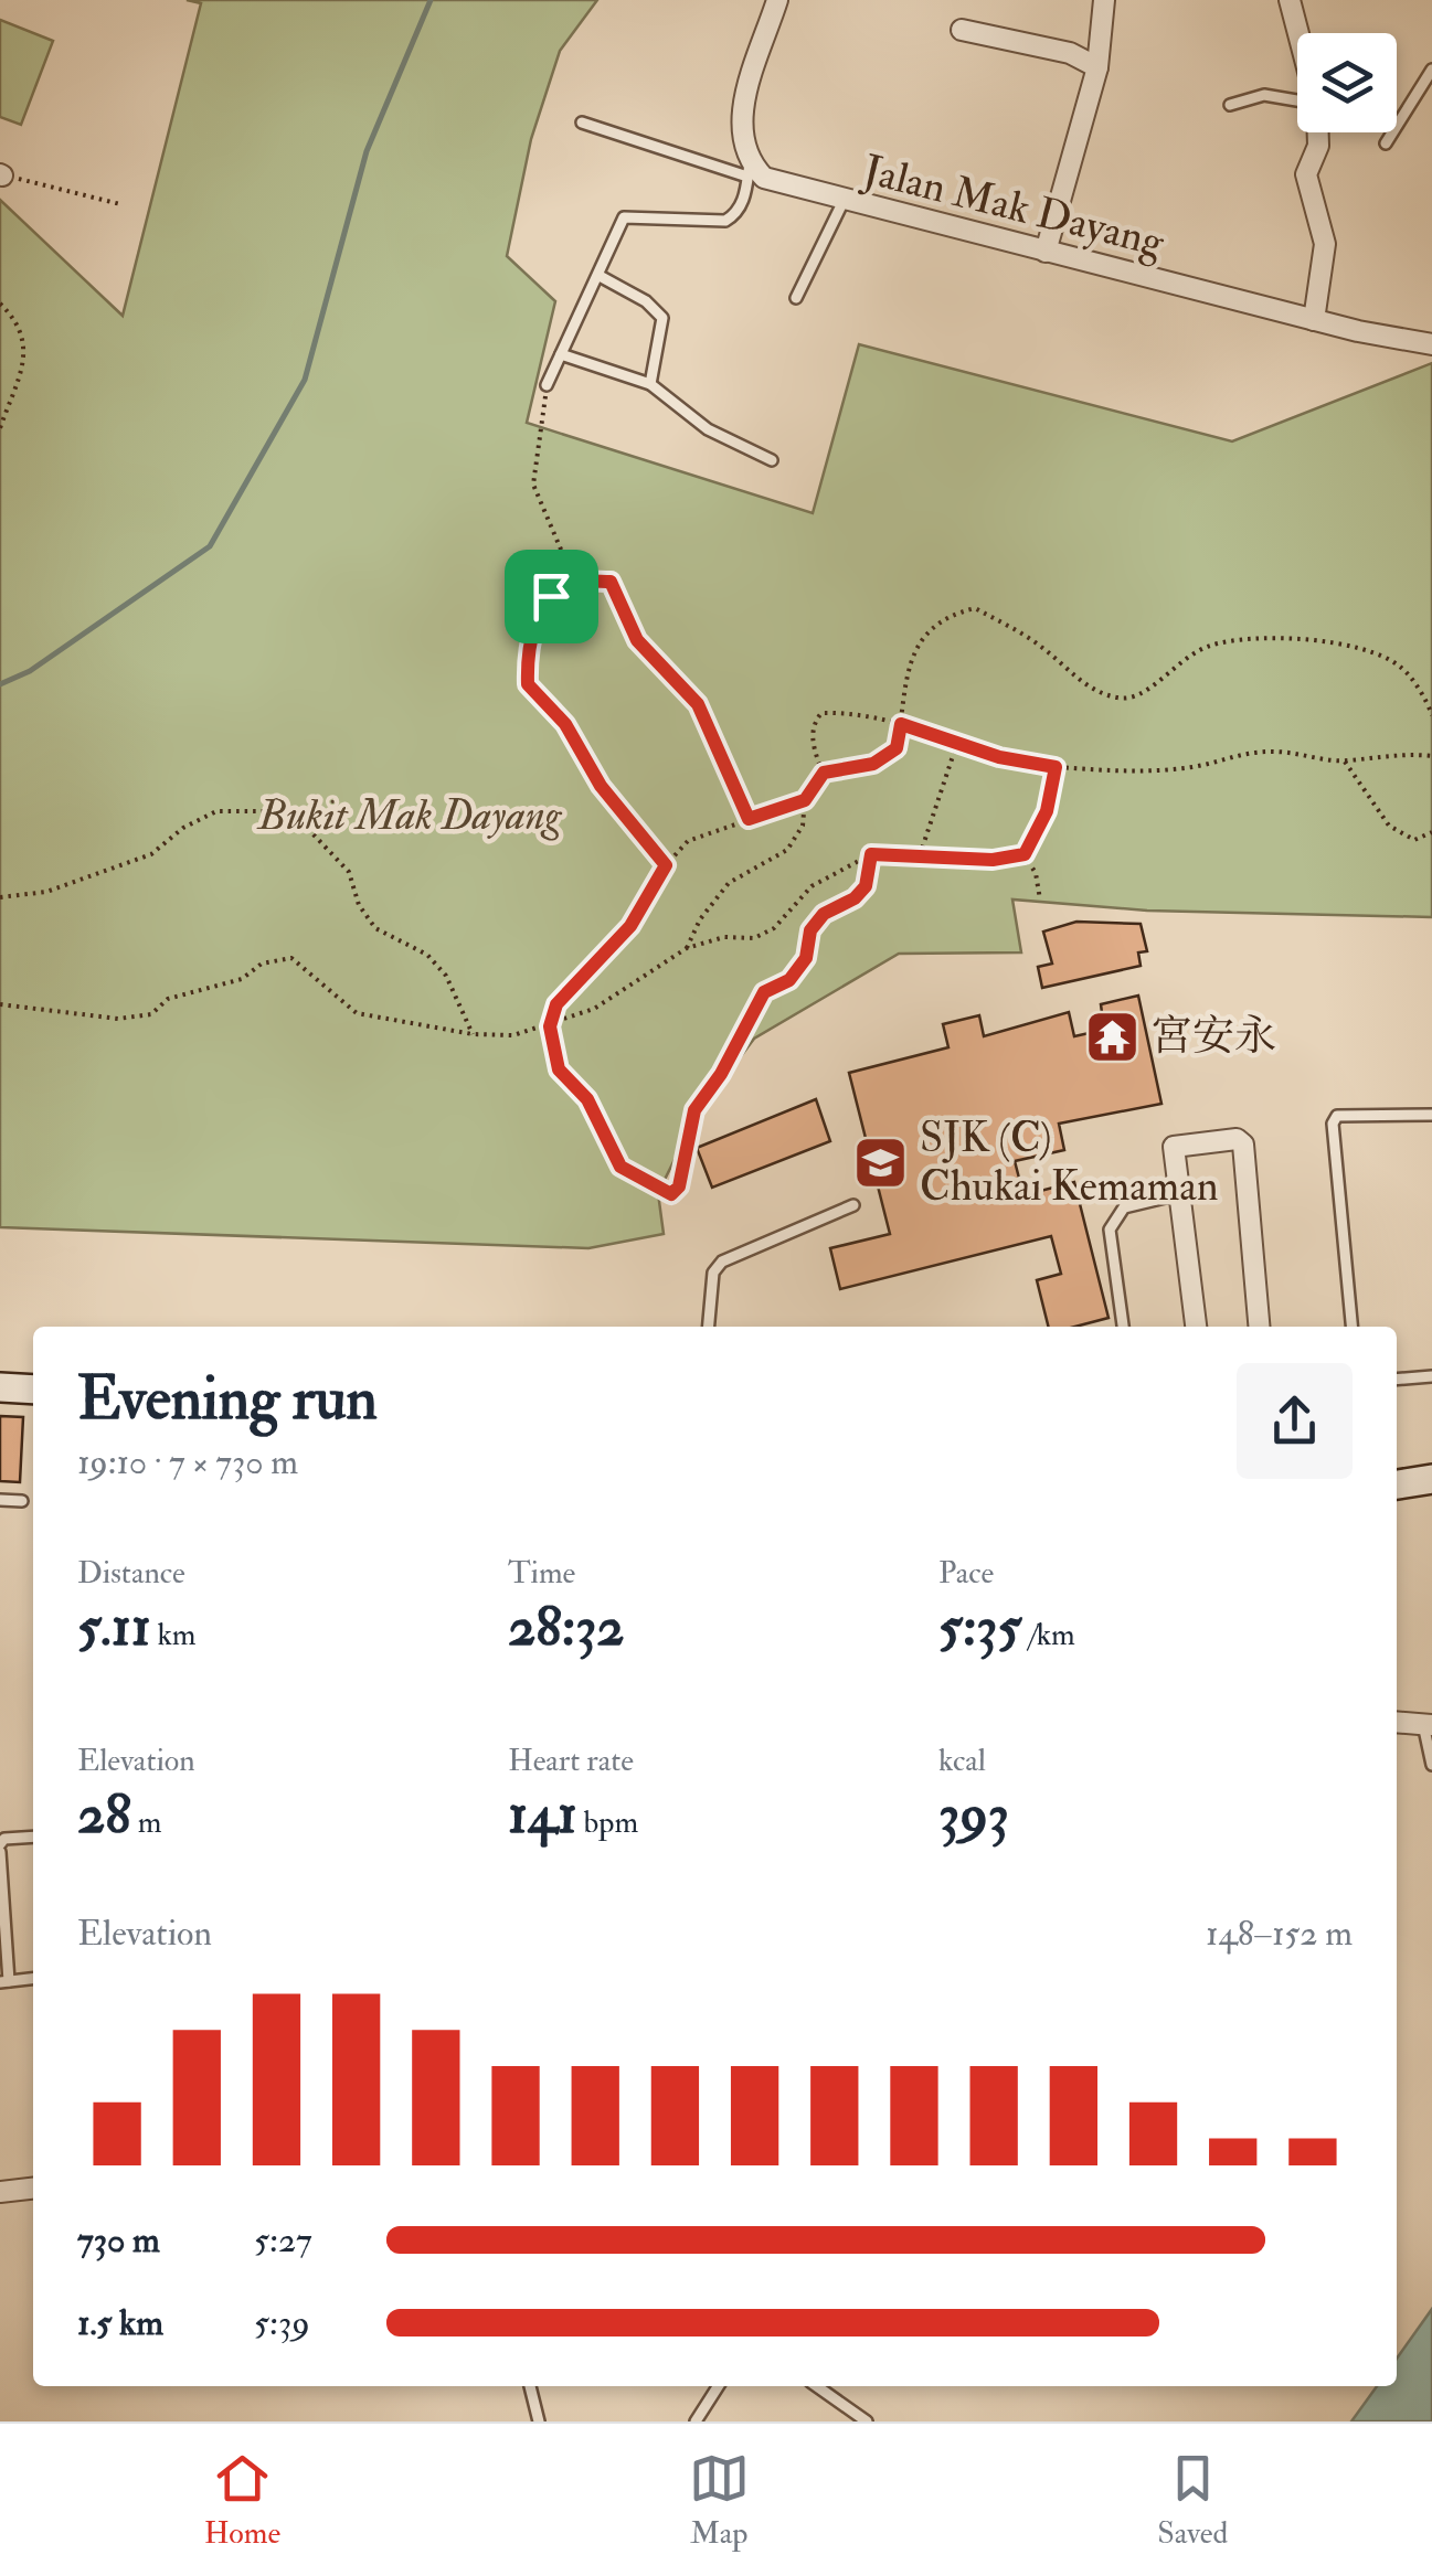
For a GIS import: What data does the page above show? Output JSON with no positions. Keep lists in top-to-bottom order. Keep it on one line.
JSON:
{"streets":{"street":["Jalan Mak Dayang"]},"parks":["Bukit Mak Dayang"],"places":{"temple":["宮安永"],"school or university":["SJK (C) Chukai Kemaman"]},"page":{"heading":["Evening run","19:10 · 7 × 730 m"],"stats":[["Distance","5.11 km"],["Time","28:32"],["Pace","5:35 /km"],["Elevation","28 m"],["Heart rate","141 bpm"],["kcal","393"]],"chart":["Elevation","148–152 m"],"list":[{"name":"730 m","note":"5:27"},{"name":"1.5 km","note":"5:39"}],"tabs":["Home","Map","Saved"]}}
